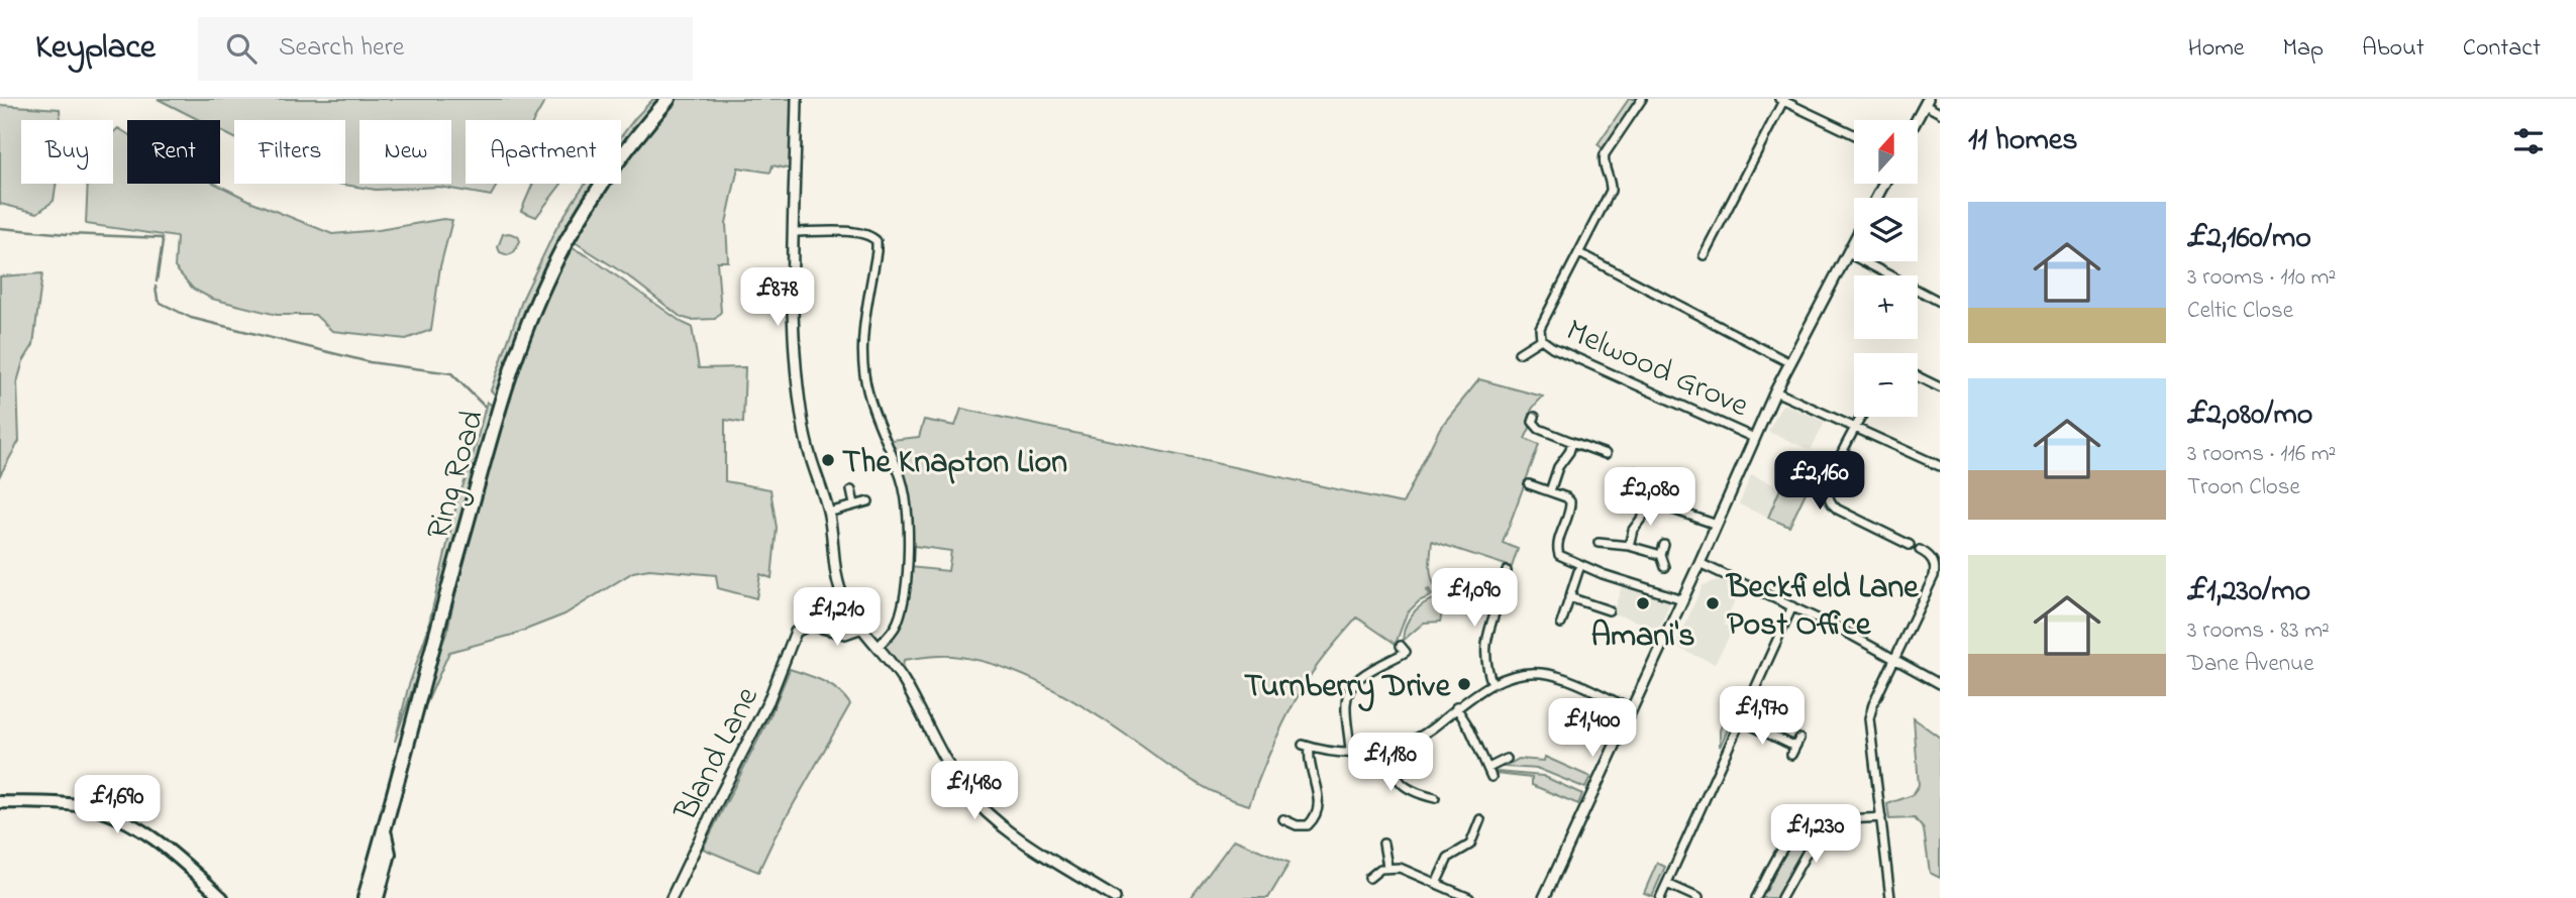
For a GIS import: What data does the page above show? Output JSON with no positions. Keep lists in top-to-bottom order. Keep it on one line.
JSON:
{"streets":{"highway":["Ring Road"],"street":["Melwood Grove","Bland Lane"]},"places":["The Knapton Lion","Amani's","Beckfield Lane Post Office","Turnberry Drive"],"north":"top","page":{"header":"Keyplace","search":"Search here","nav":["Home","Map","About","Contact"],"heading":"11 homes","map_buttons":["+","−"],"chip":["Buy","Rent","Filters","New","Apartment"],"list":[{"name":"£2,160/mo","note":"3 rooms · 110 m² · Celtic Close"},{"name":"£2,080/mo","note":"3 rooms · 116 m² · Troon Close"},{"name":"£1,230/mo","note":"3 rooms · 83 m² · Dane Avenue"}],"price":["£878","£2,160","£2,080","£1,090","£1,210","£1,970","£1,400","£1,180","£1,480","£1,690","£1,230"]}}
